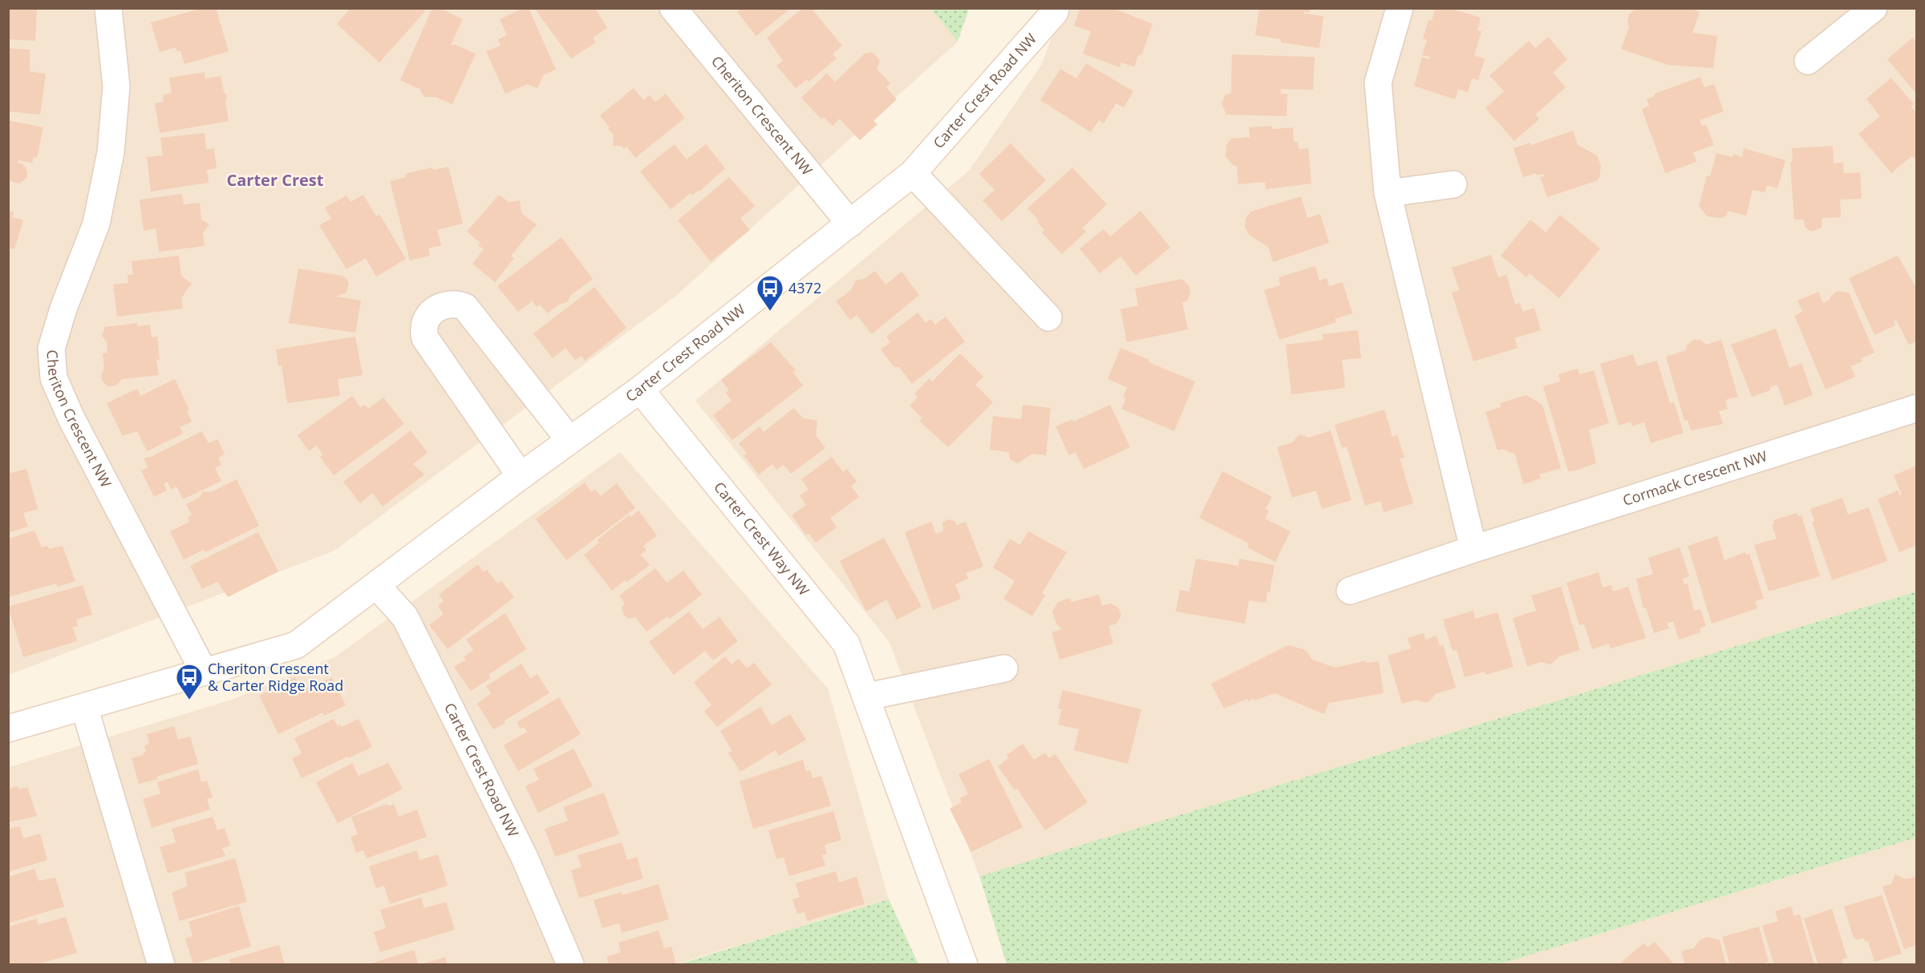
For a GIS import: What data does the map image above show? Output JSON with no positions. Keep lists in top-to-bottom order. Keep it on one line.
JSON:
{"streets":{"street":["Carter Crest Road NW","Cheriton Crescent NW","Cormack Crescent NW","Carter Crest Way NW"]},"crossings":[["Carter Crest Road NW","Cheriton Crescent NW"],["Carter Crest Road NW","Carter Crest Way NW"]],"districts":["Carter Crest"],"places":{"bus stop":["4372","Cheriton Crescent & Carter Ridge Road"]}}
